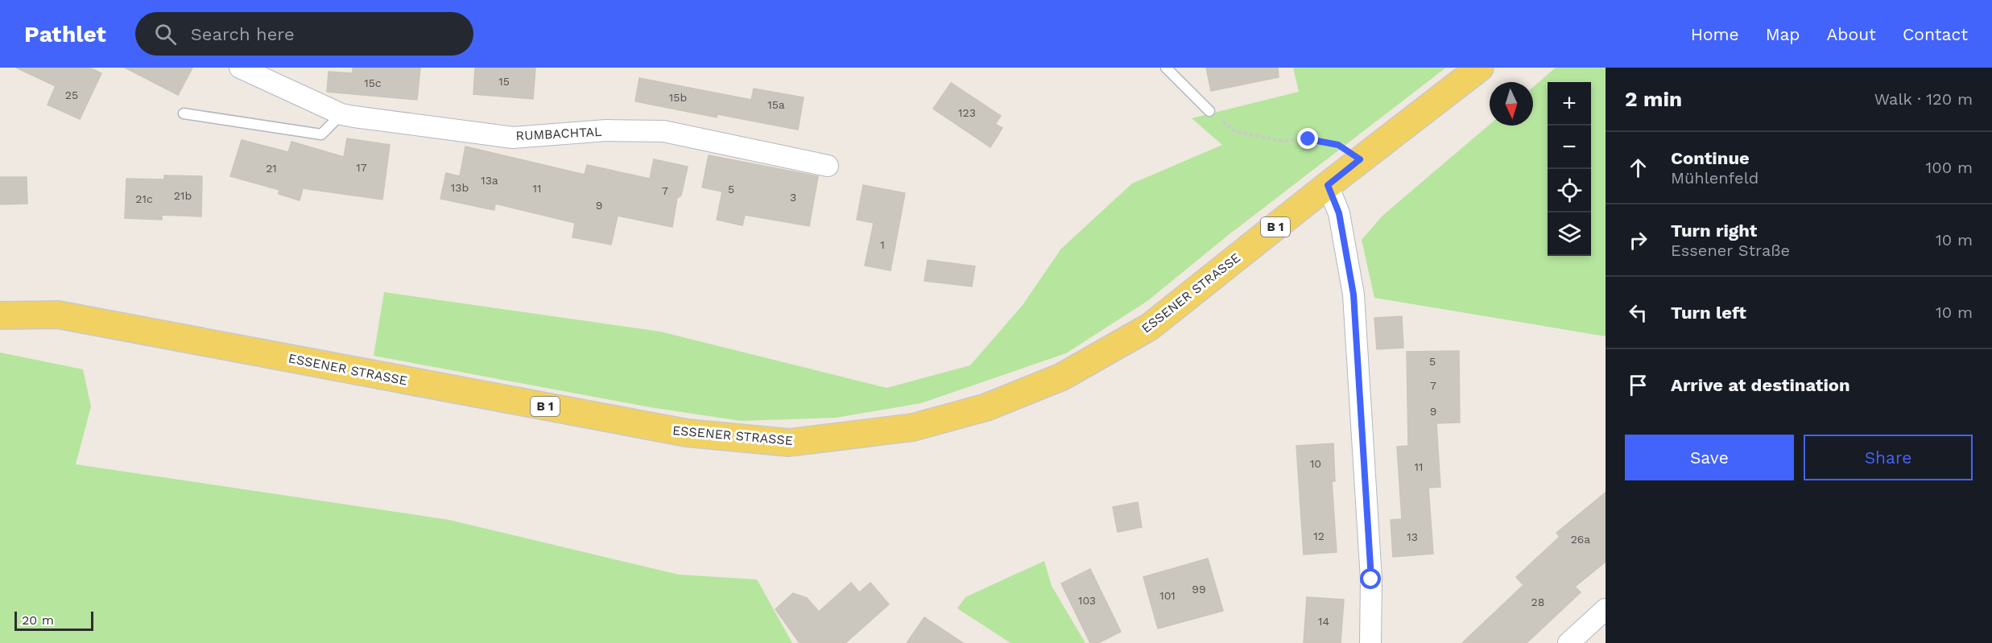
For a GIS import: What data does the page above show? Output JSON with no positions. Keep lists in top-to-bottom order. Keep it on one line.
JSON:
{"streets":{"main road":["B 1","ESSENER STRASSE"],"street":["RUMBACHTAL"]},"house_numbers":["15","15c","25","15b","15a","123","17","21","13a","13b","11","5","7","21b","3","21c","9","1","5","7","9","10","11","12","13","26a","99","101","103","28","14"],"scale_bar":"20 m","north":"bottom","page":{"header":"Pathlet","search":"Search here","nav":["Home","Map","About","Contact"],"heading":["2 min","Walk · 120 m"],"map_buttons":["+","−"],"list":[["Continue","Mühlenfeld","100 m"],["Turn right","Essener Straße","10 m"],["Turn left","10 m"],"Arrive at destination"],"buttons":["Save","Share"],"scale":"20 m"}}
